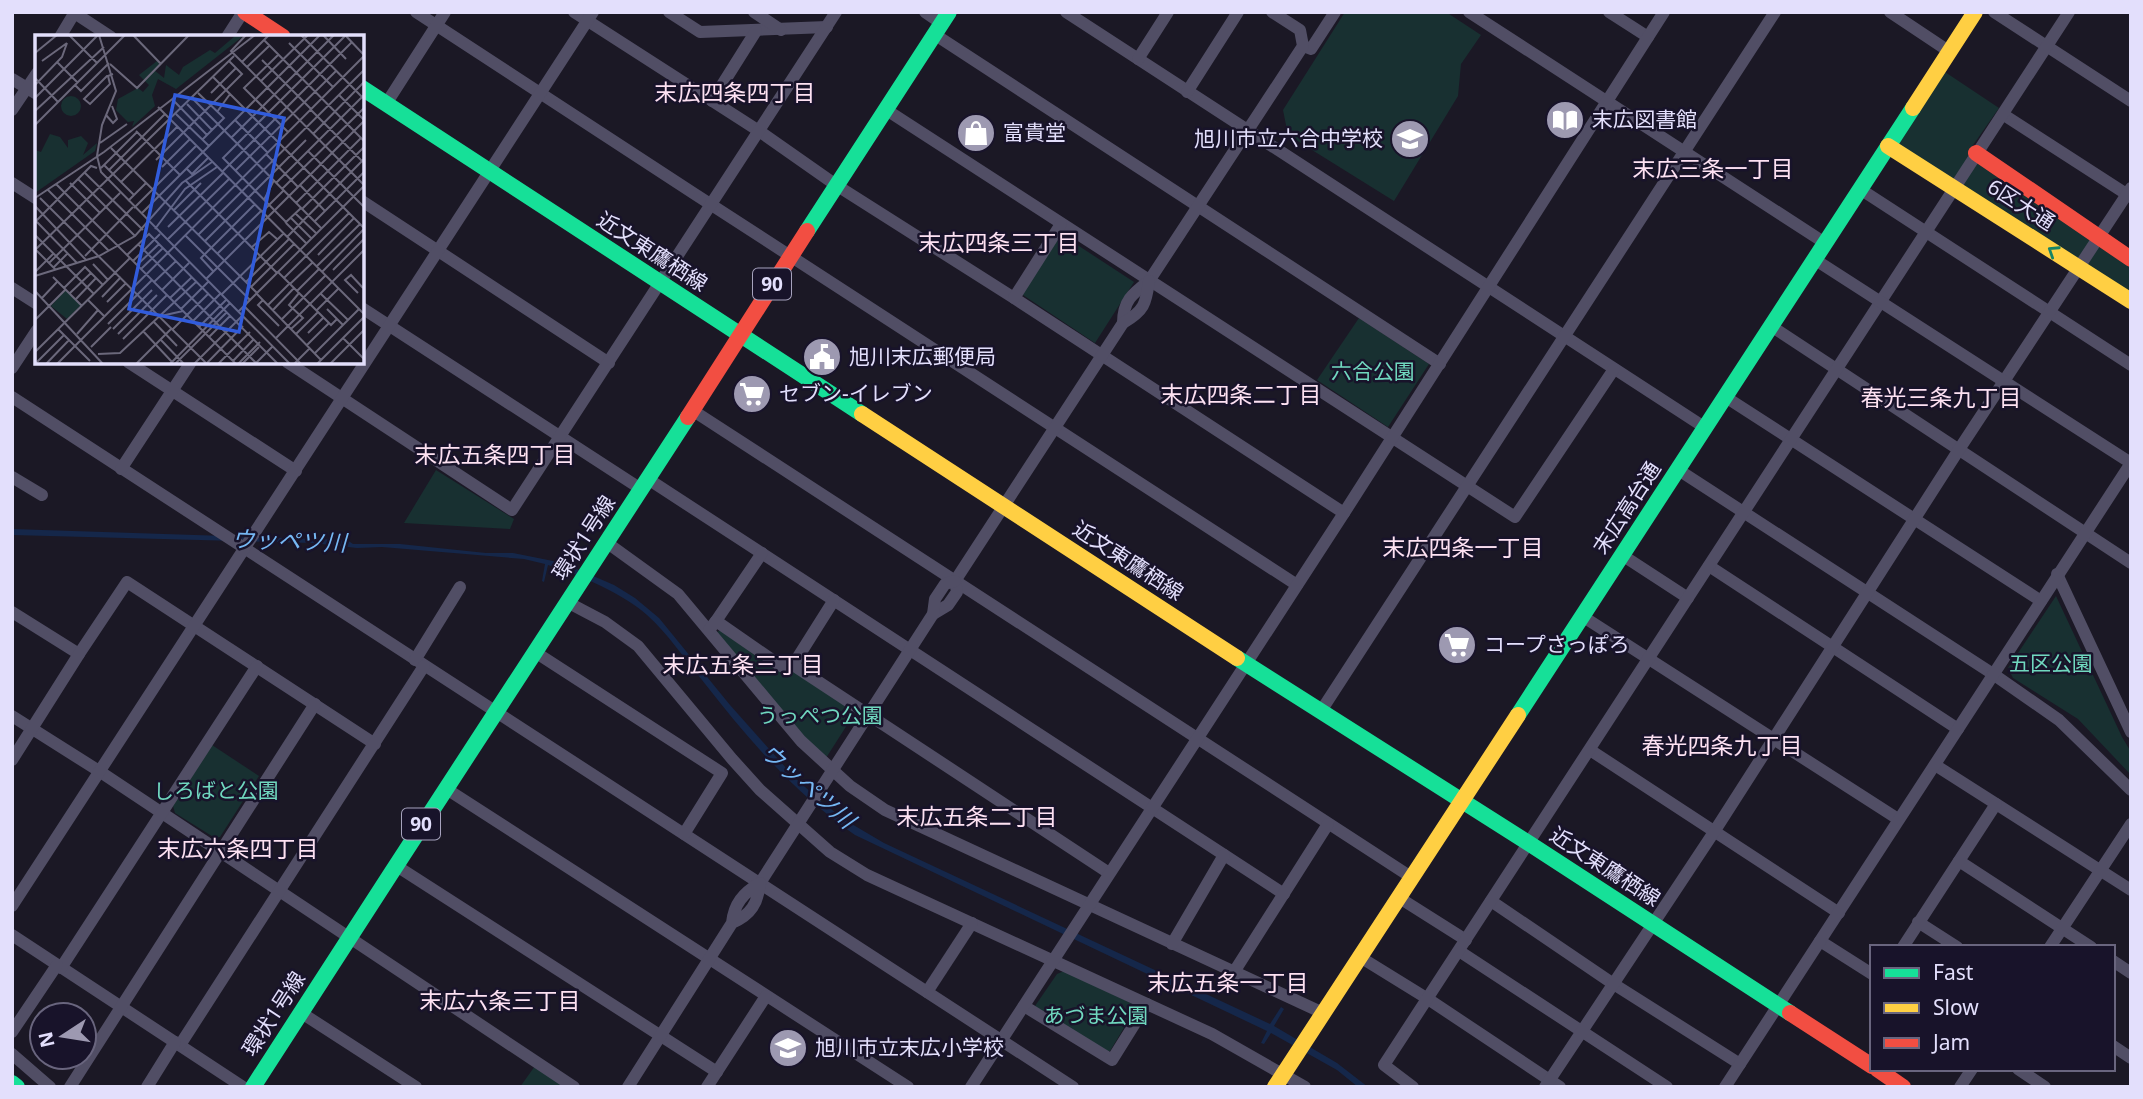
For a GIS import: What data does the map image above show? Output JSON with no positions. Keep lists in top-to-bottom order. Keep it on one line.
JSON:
{"streets":{"main road":["6区大通","近文東鷹栖線","90","末広高台通","環状1号線"]},"crossings":[["6区大通","末広高台通"],["近文東鷹栖線","末広高台通"],["近文東鷹栖線","環状1号線"]],"districts":["末広四条四丁目","末広三条一丁目","末広四条三丁目","末広四条二丁目","春光三条九丁目","末広五条四丁目","末広四条一丁目","末広五条三丁目","春光四条九丁目","末広五条二丁目","末広六条四丁目","末広五条一丁目","末広六条三丁目"],"water":["ウッペツ川"],"parks":["六合公園","五区公園","うっぺつ公園","しろばと公園","あづま公園"],"places":{"library":["末広図書館"],"shop":["富貴堂"],"school or university":["旭川市立六合中学校","旭川市立末広小学校"],"public building":["旭川末広郵便局"],"supermarket":["セブン-イレブン","コープさっぽろ"]},"legend":["Fast","Slow","Jam"],"north":"left"}
